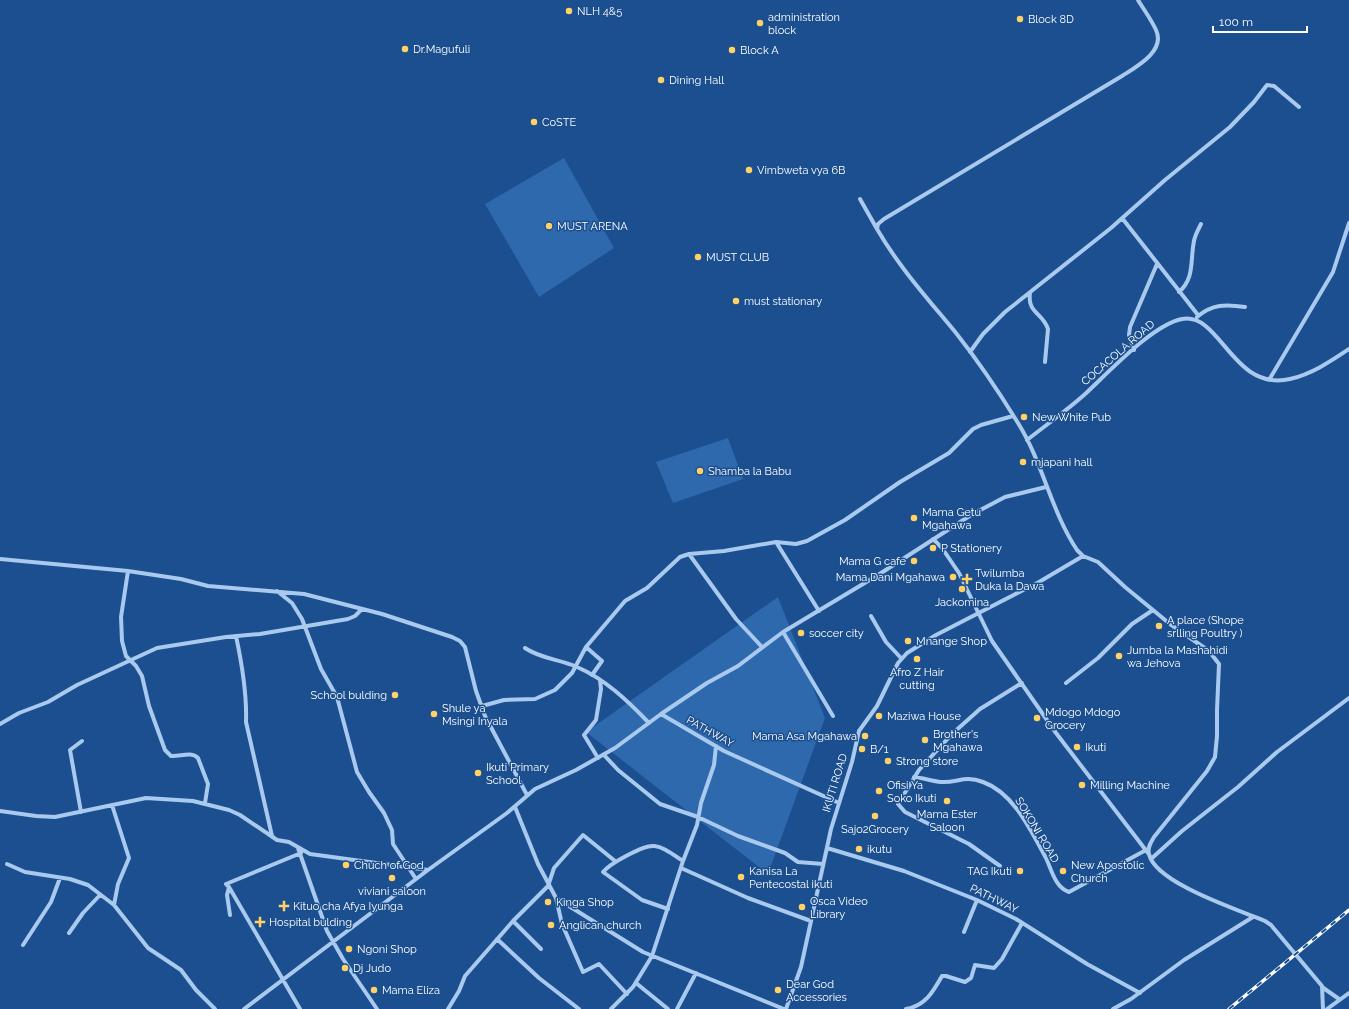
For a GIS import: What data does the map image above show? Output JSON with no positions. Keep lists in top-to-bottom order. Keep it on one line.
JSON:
{"streets":{"street":["COCACOLA ROAD","PATHWAY","IKUTI ROAD","SOKONI ROAD"]},"crossings":[["PATHWAY","IKUTI ROAD"]],"places":{"other":["NLH 4&5","Block 8D","administration block","Dr.Magufuli","Block A","Dining Hall","CoSTE","Vimbweta vya 6B","MUST ARENA","MUST CLUB","must stationary","New White Pub","mjapani hall","Shamba la Babu","Mama Getu Mgahawa","P Stationery","Mama G cafe","Mama Dani Mgahawa","Jackomina","A place (Shope srlling Poultry )","soccer city","Mnange Shop","Jumba la Mashahidi wa Jehova","Afro Z Hair cutting","School bulding","Shule ya Msingi Inyala","Maziwa House","Mdogo Mdogo Grocery","Mama Asa Mgahawa","Brother's Mgahawa","Ikuti","B/1","Strong store","Ikuti Primary School","Milling Machine","Ofisi Ya Soko Ikuti","Mama Ester Saloon","Sajo2Grocery","ikutu","Chuch of God","TAG Ikuti","New Apostolic Church","Kanisa La Pentecostal ikuti","viviani saloon","Kinga Shop","Osca Video Library","Anglican church","Ngoni Shop","Dj Judo","Mama Eliza","Dear God Accessories"],"health":["Twilumba Duka la Dawa","Kituo cha Afya Iyunga","Hospital bulding"]},"scale_bar":"100 m"}
